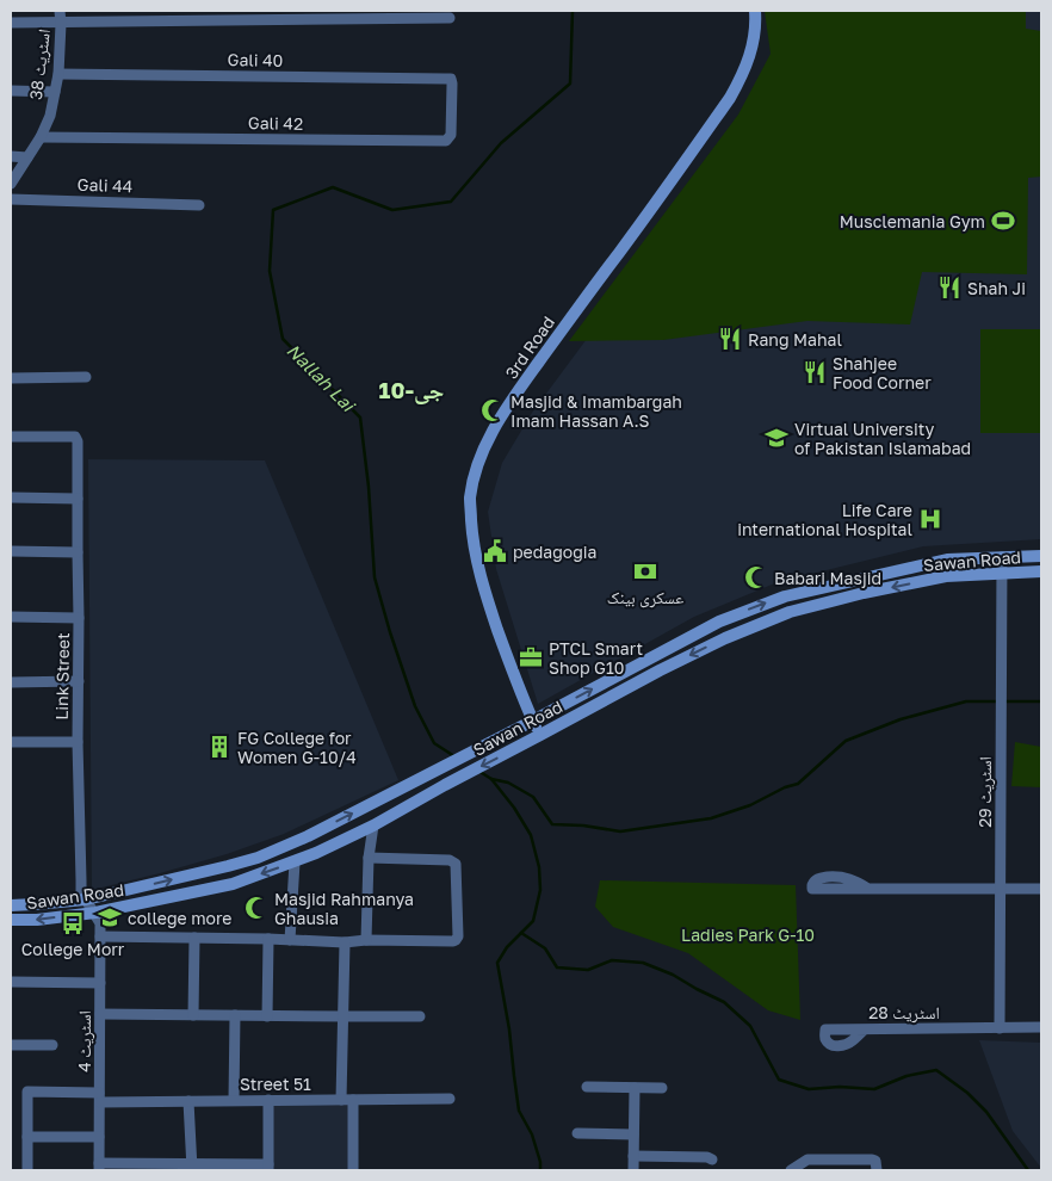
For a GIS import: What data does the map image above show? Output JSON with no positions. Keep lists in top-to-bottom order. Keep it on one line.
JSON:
{"streets":{"main road":["3rd Road","Sawan Road"],"street":["Gali 40","اسٹریٹ 38","Gali 42","Gali 44","Link Street","اسٹریٹ 29","اسٹریٹ 28","اسٹریٹ 4","Street 51"]},"crossings":[["Gali 40","اسٹریٹ 38"],["Gali 40","Gali 42"],["اسٹریٹ 38","Gali 42"],["3rd Road","Sawan Road"],["Sawan Road","Link Street"],["Sawan Road","اسٹریٹ 29"],["Sawan Road","اسٹریٹ 4"],["Link Street","اسٹریٹ 4"],["اسٹریٹ 29","اسٹریٹ 28"],["اسٹریٹ 4","Street 51"]],"districts":["جی-10"],"water":["Nallah Lai"],"parks":["Ladies Park G-10"],"places":{"sports":["Musclemania Gym"],"restaurant":["Shah Ji","Rang Mahal","Shahjee Food Corner"],"mosque":["Masjid & Imambargah Imam Hassan A.S","Babari Masjid","Masjid Rahmanya Ghausia"],"school or university":["Virtual University of Pakistan Islamabad","college more"],"hospital":["Life Care international Hospital"],"public building":["pedagogia"],"bank":["عسکری بینک"],"office":["PTCL Smart Shop G10"],"building":["FG College for Women G-10/4"],"bus stop":["College Morr"]}}
